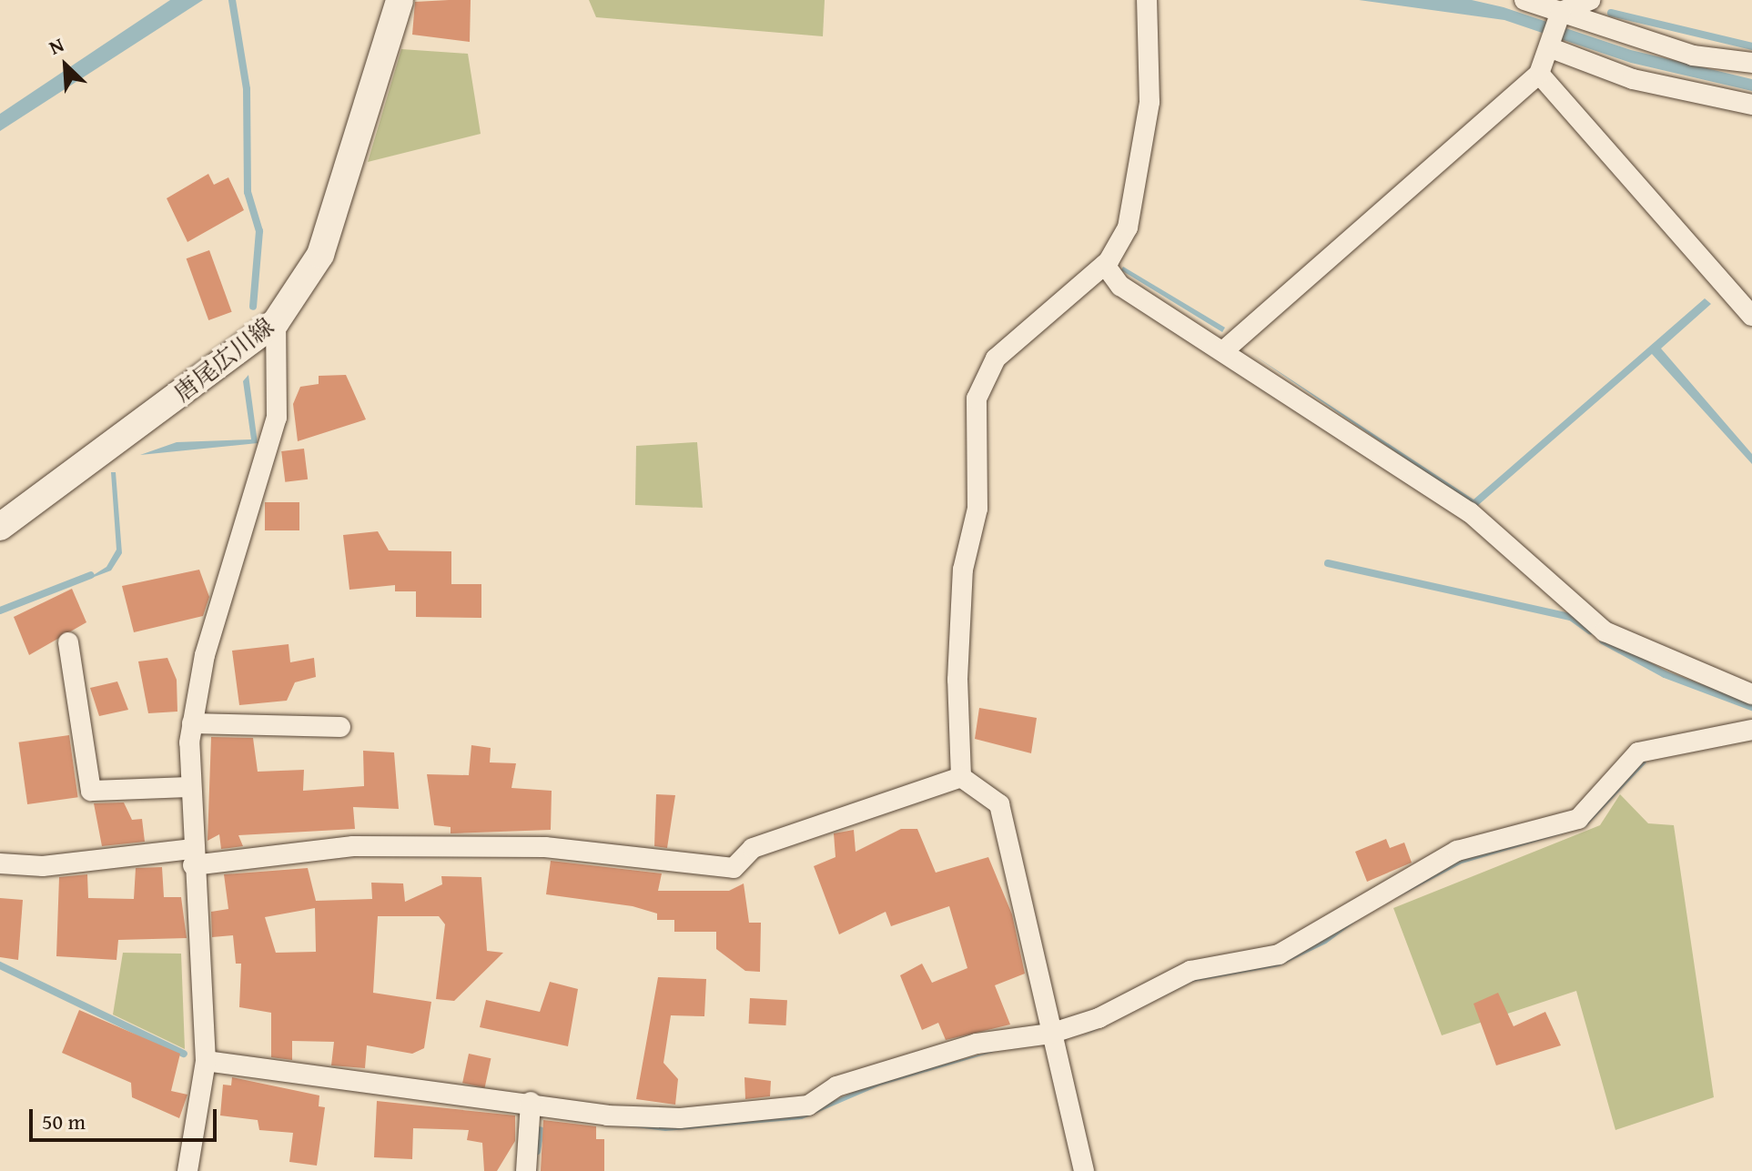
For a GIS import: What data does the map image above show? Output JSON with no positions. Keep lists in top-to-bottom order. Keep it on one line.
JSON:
{"streets":{"main road":["唐尾広川線"]},"scale_bar":"50 m","north":"top left"}
